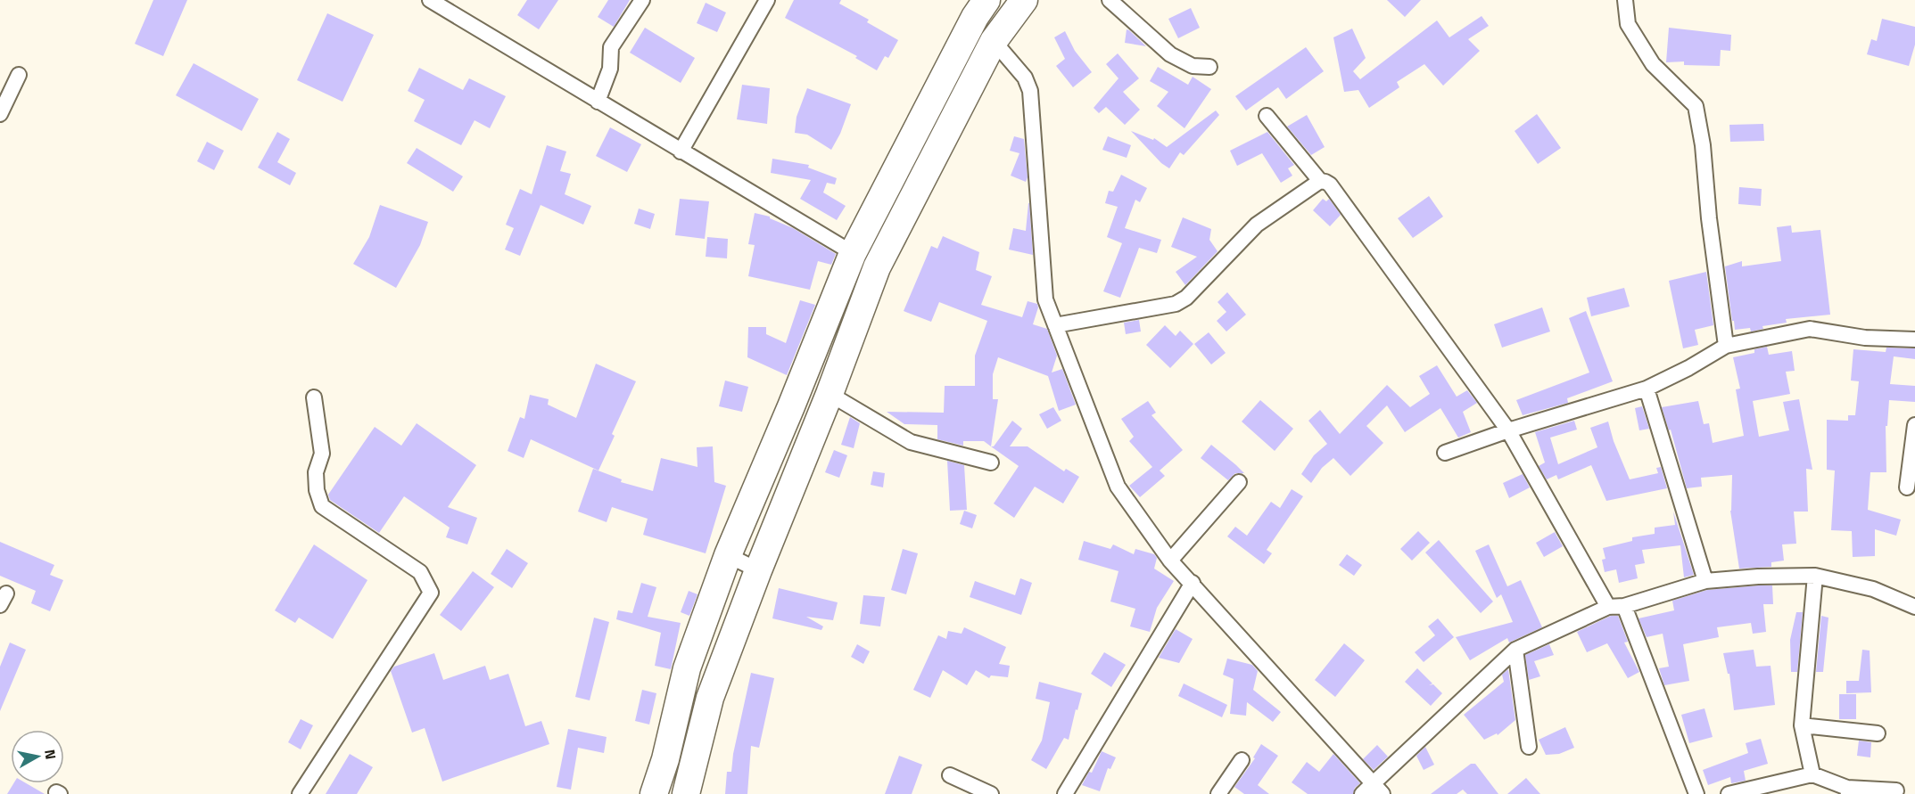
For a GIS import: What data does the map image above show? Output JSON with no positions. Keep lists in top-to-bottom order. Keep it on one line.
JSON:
{"north":"right"}
